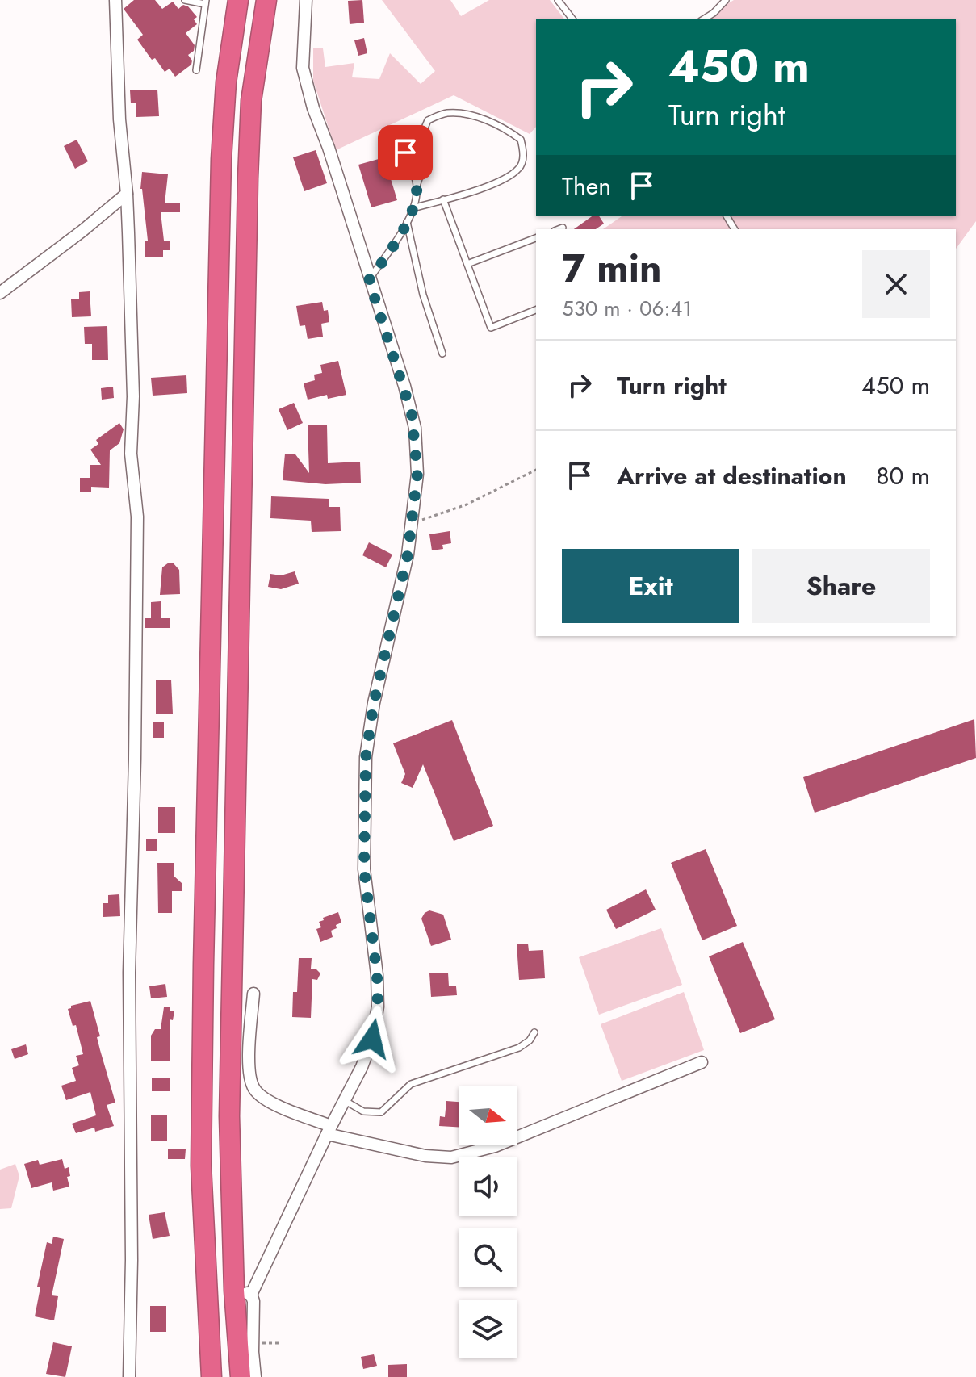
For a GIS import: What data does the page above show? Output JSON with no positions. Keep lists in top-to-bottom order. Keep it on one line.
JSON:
{"north":"right","page":{"turn":["450 m","Turn right"],"then":"Then","heading":["7 min","530 m · 06:41"],"list":[{"name":"Turn right","value":"450 m"},{"name":"Arrive at destination","value":"80 m"}],"buttons":["Exit","Share"]}}
